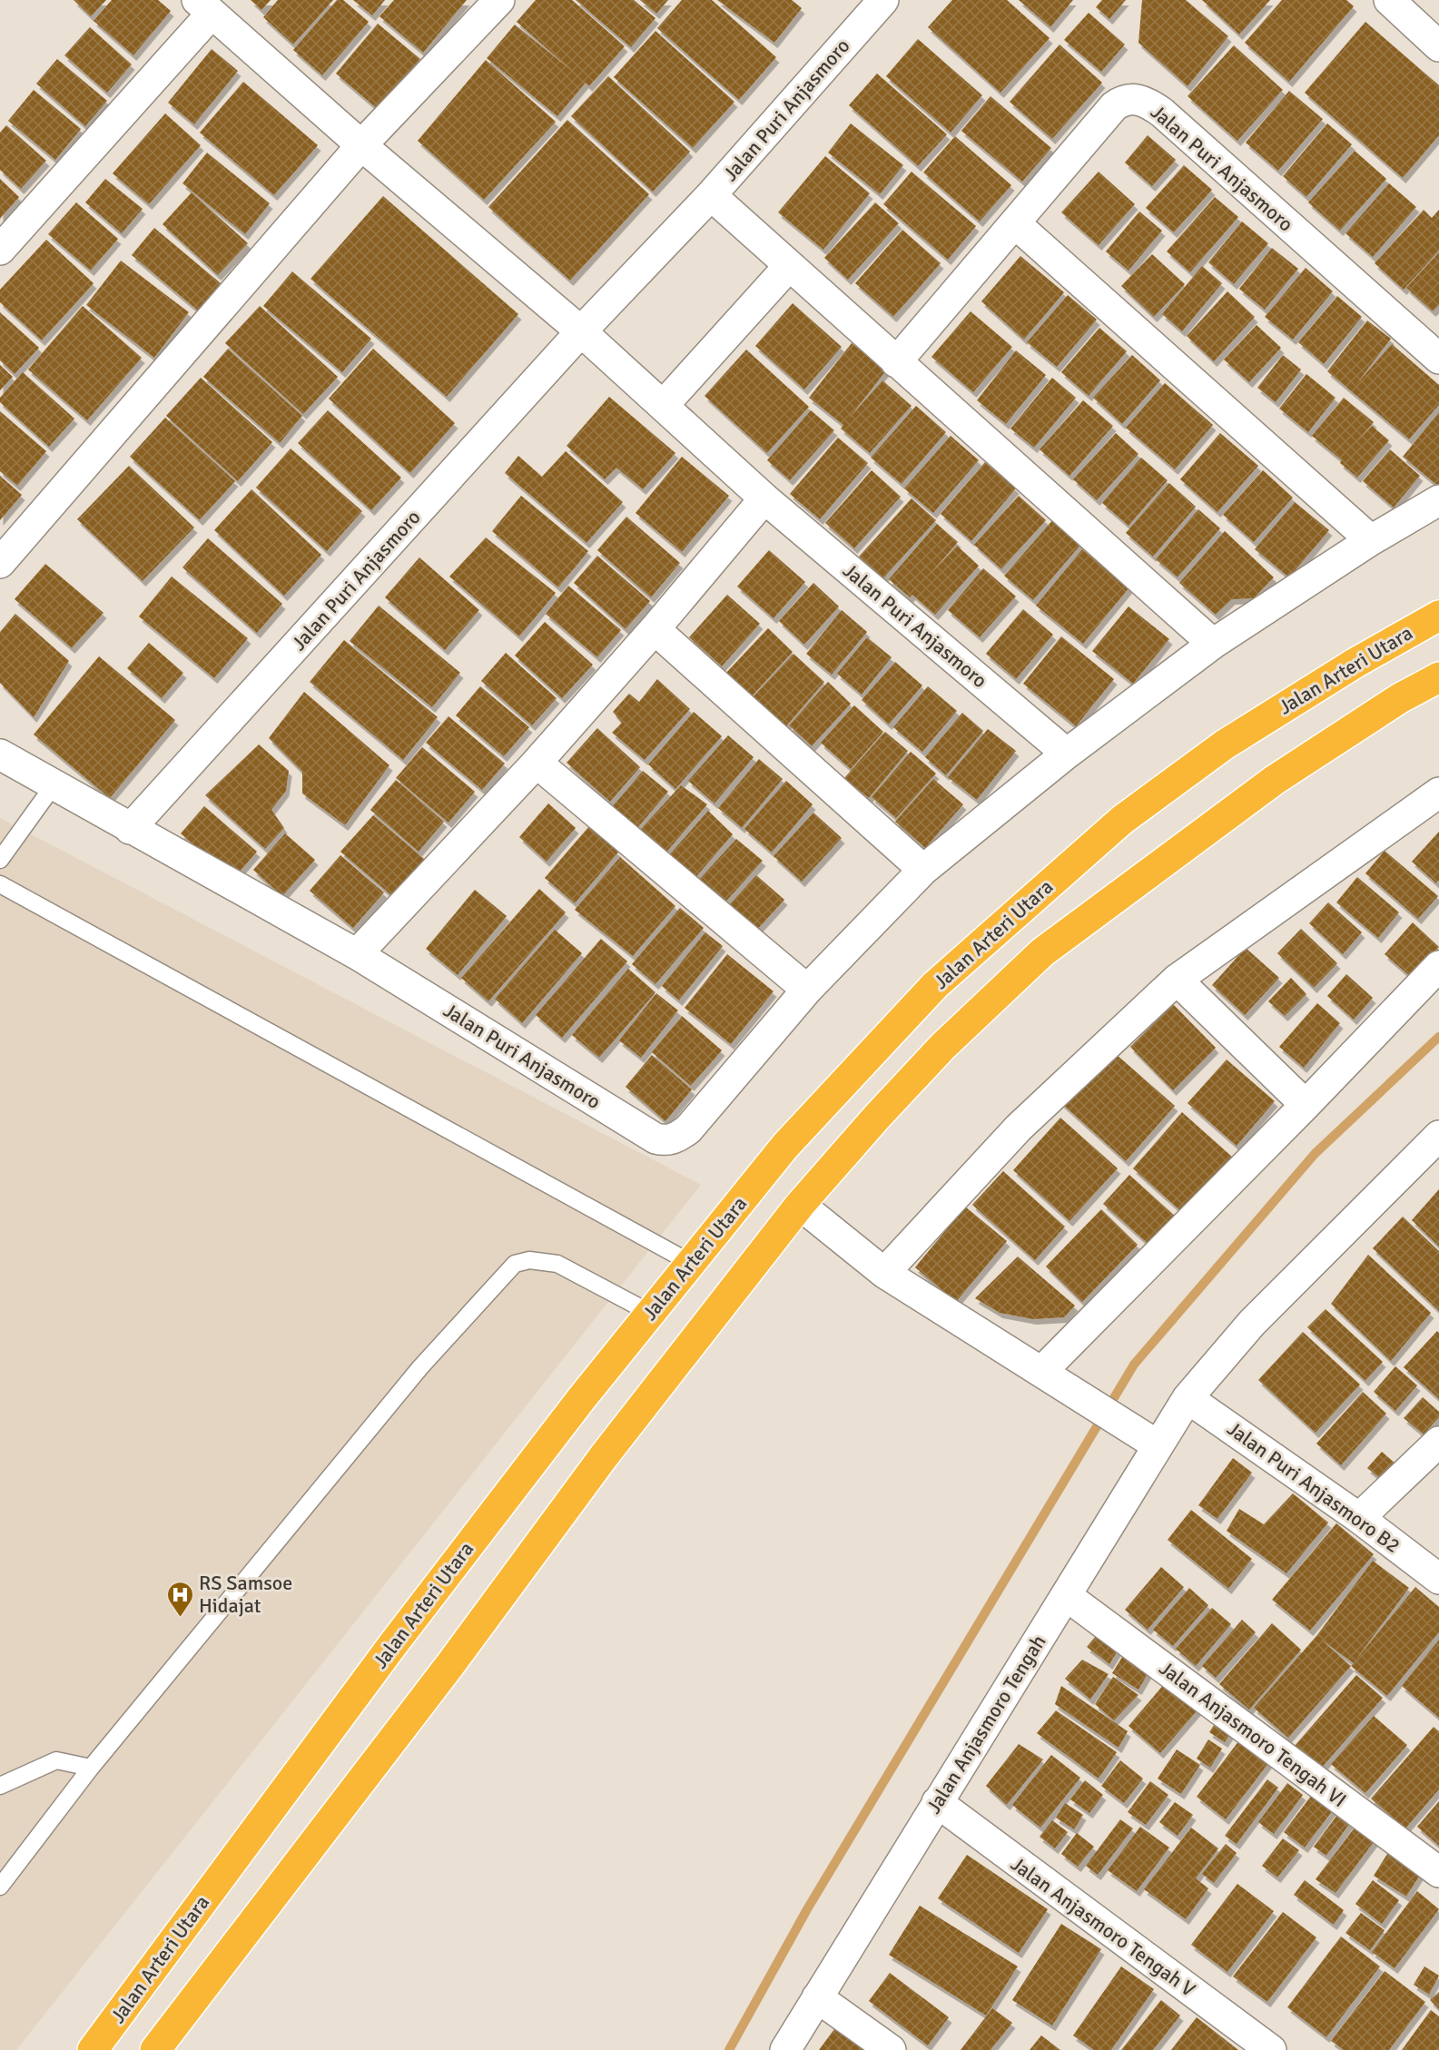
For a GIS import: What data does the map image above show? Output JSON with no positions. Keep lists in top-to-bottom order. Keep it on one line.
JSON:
{"streets":{"highway":["Jalan Arteri Utara"],"street":["Jalan Puri Anjasmoro","Jalan Puri Anjasmoro B2","Jalan Anjasmoro Tengah","Jalan Anjasmoro Tengah VI","Jalan Anjasmoro Tengah V"]},"crossings":[["Jalan Puri Anjasmoro B2","Jalan Anjasmoro Tengah"],["Jalan Anjasmoro Tengah","Jalan Anjasmoro Tengah VI"],["Jalan Anjasmoro Tengah","Jalan Anjasmoro Tengah V"]],"places":{"hospital":["RS Samsoe Hidajat"]}}
